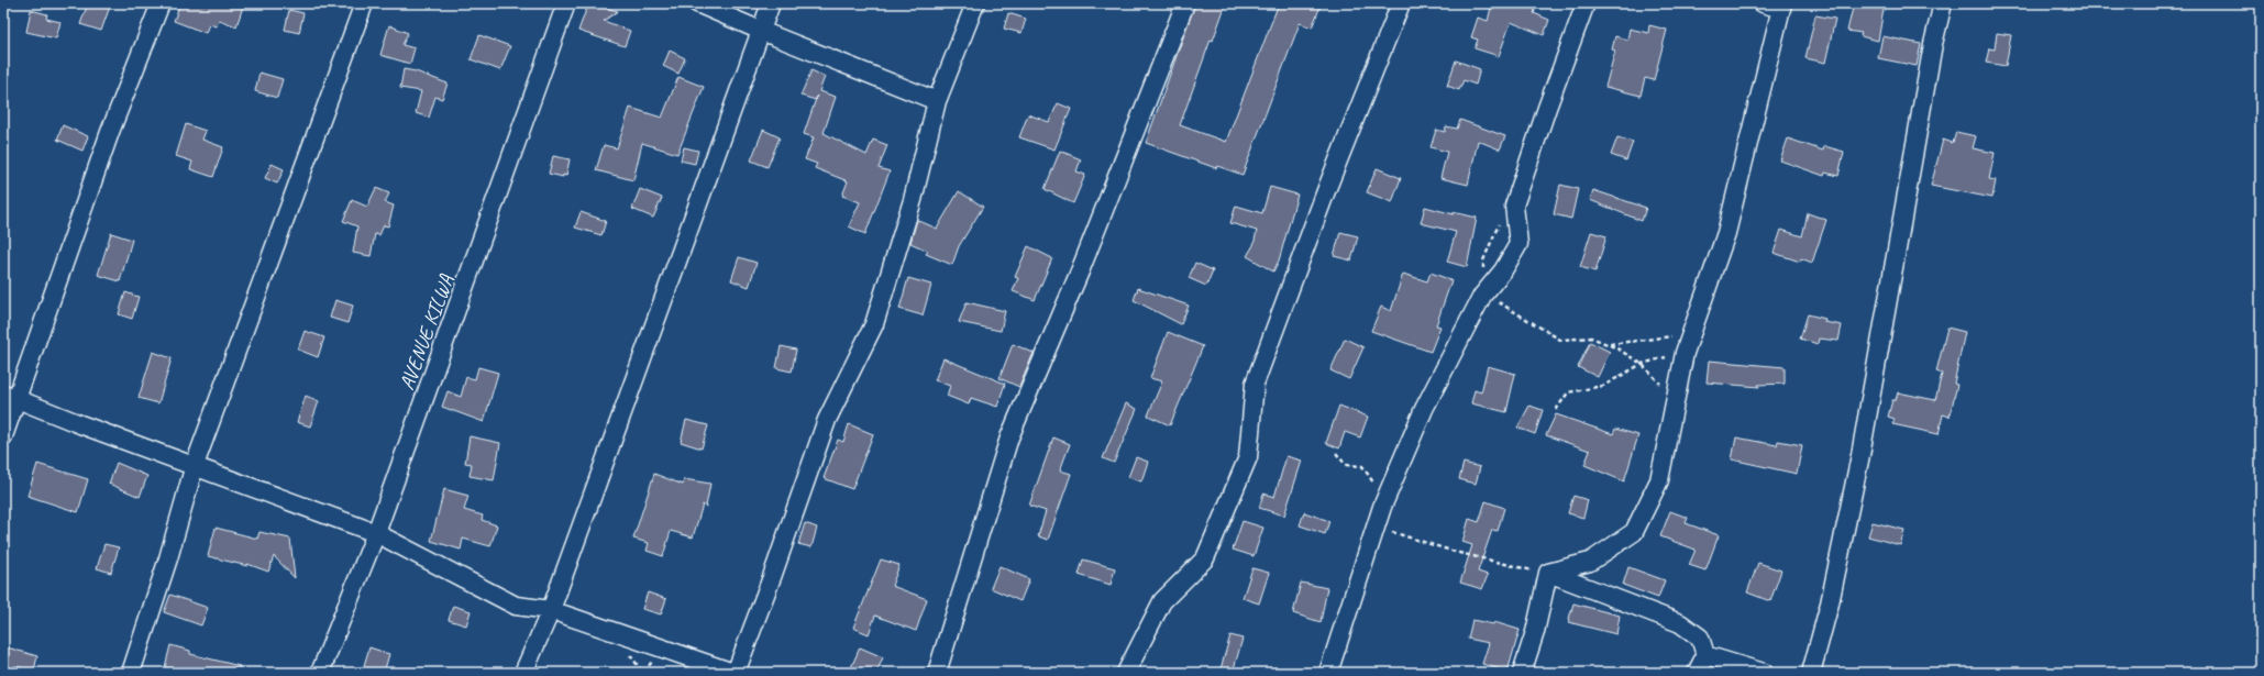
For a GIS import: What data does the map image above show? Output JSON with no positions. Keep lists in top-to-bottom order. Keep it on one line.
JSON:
{"streets":{"street":["AVENUE KILWA"]}}
